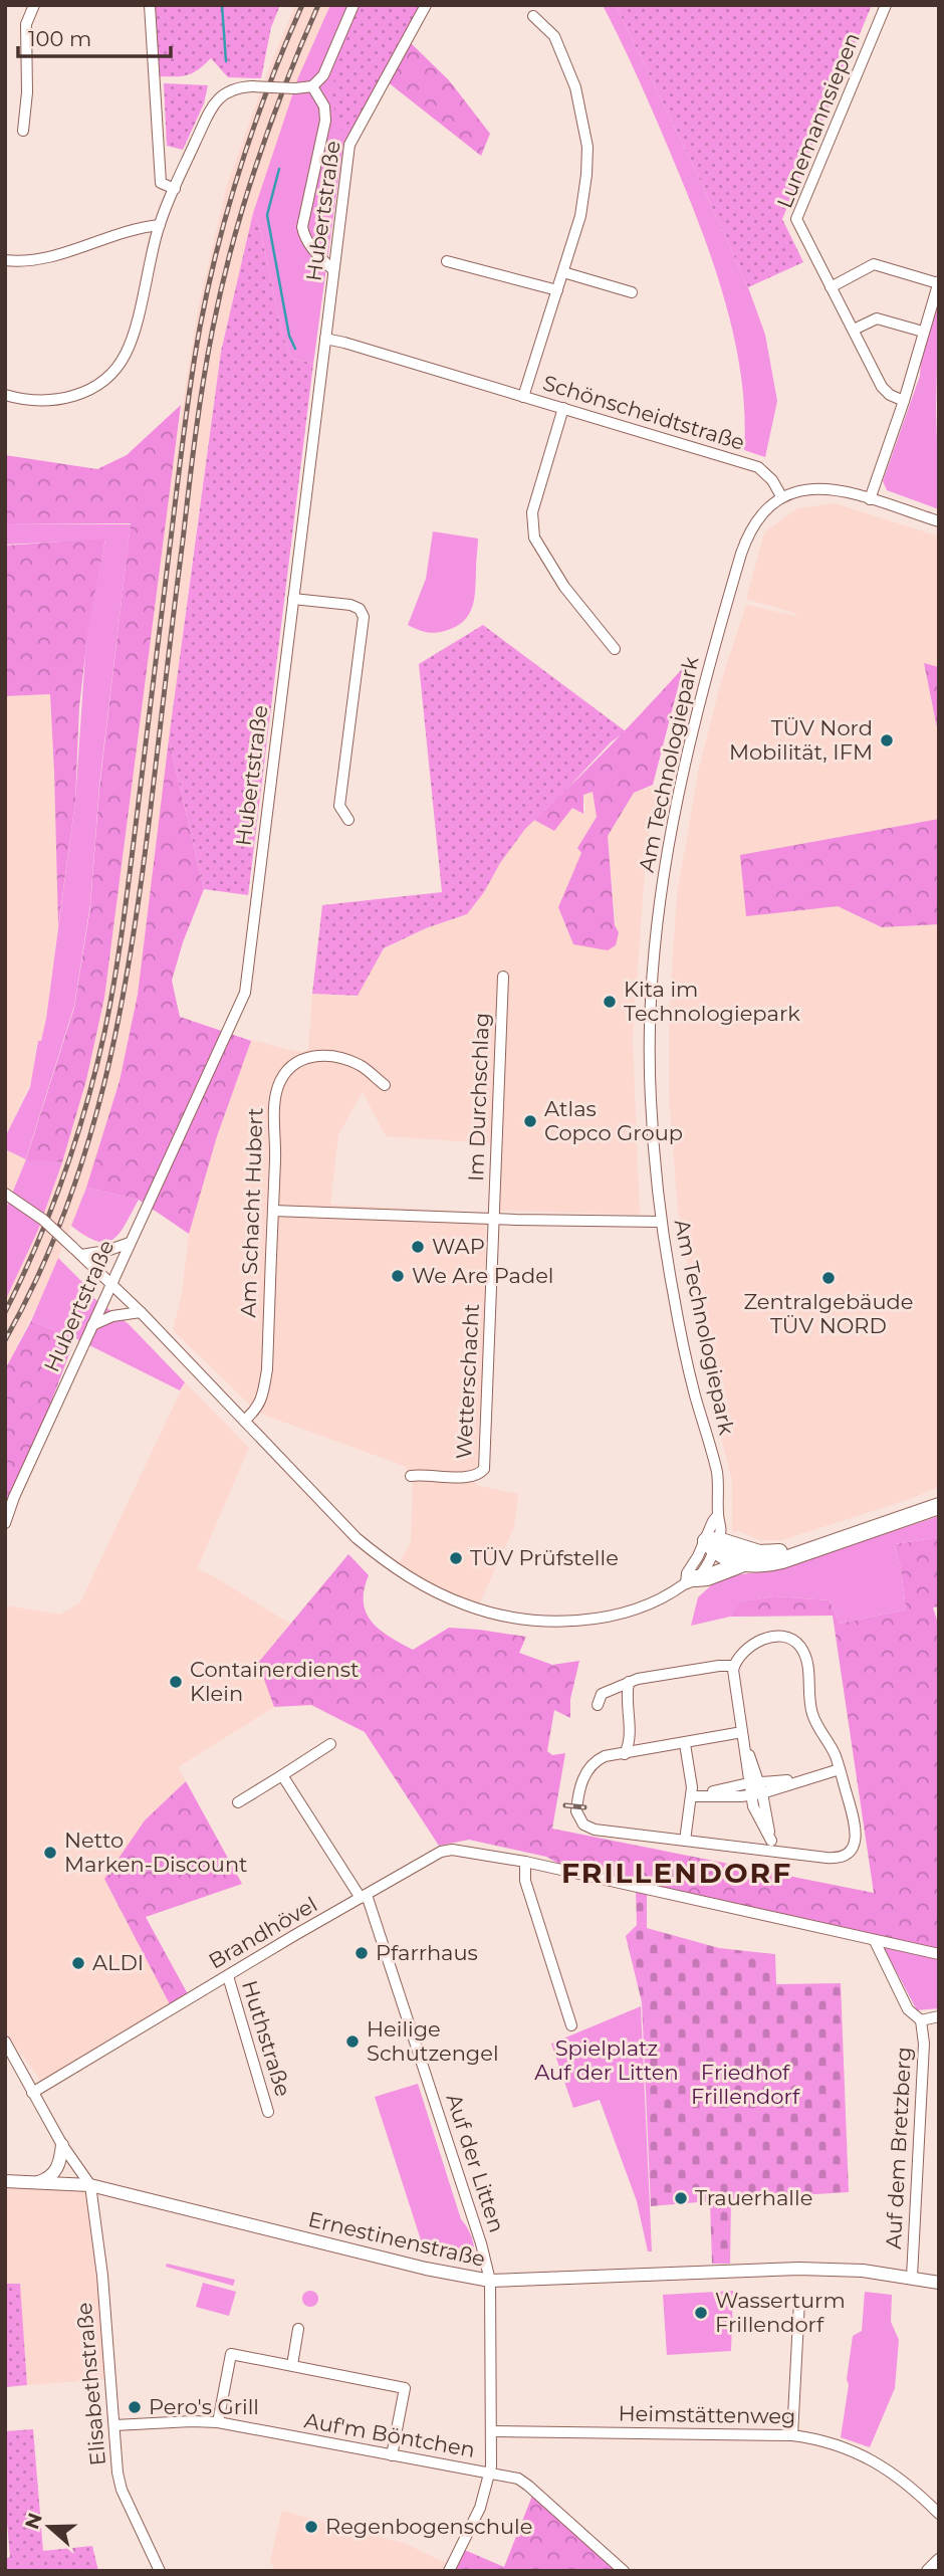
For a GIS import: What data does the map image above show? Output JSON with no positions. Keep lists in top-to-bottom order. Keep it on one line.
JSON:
{"streets":{"main road":["Ernestinenstraße"],"street":["Lunemannsiepen","Hubertstraße","Schönscheidtstraße","Am Technologiepark","Im Durchschlag","Am Schacht Hubert","Wetterschacht","Brandhövel","Huthstraße","Auf dem Bretzberg","Auf der Litten","Elisabethstraße","Heimstättenweg","Auf'm Böntchen"]},"crossings":[["Hubertstraße","Schönscheidtstraße"],["Schönscheidtstraße","Am Technologiepark"],["Am Technologiepark","Am Schacht Hubert"],["Im Durchschlag","Wetterschacht"],["Brandhövel","Huthstraße"],["Brandhövel","Auf dem Bretzberg"],["Brandhövel","Auf der Litten"],["Auf dem Bretzberg","Ernestinenstraße"],["Auf der Litten","Ernestinenstraße"],["Auf der Litten","Heimstättenweg"],["Auf der Litten","Auf'm Böntchen"],["Ernestinenstraße","Elisabethstraße"],["Elisabethstraße","Auf'm Böntchen"]],"districts":["FRILLENDORF"],"parks":["Spielplatz Auf der Litten","Friedhof Frillendorf"],"places":["TÜV Nord Mobilität, IFM","Kita im Technologiepark","Atlas Copco Group","WAP","We Are Padel","Zentralgebäude TÜV NORD","TÜV Prüfstelle","Containerdienst Klein","Netto Marken-Discount","Pfarrhaus","ALDI","Heilige Schutzengel","Trauerhalle","Wasserturm Frillendorf","Pero's Grill","Regenbogenschule"],"scale_bar":"100 m","north":"left"}
